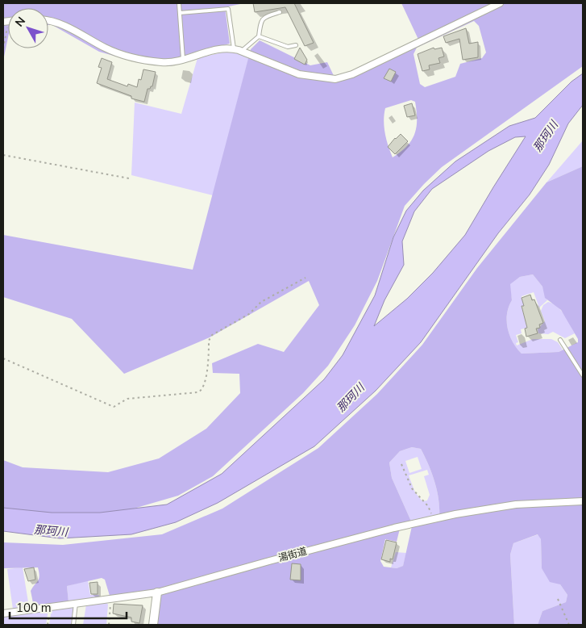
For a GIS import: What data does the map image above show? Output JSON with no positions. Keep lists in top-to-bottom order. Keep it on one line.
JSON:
{"streets":{"street":["湯街道"]},"water":["那珂川"],"scale_bar":"100 m","north":"top left"}
